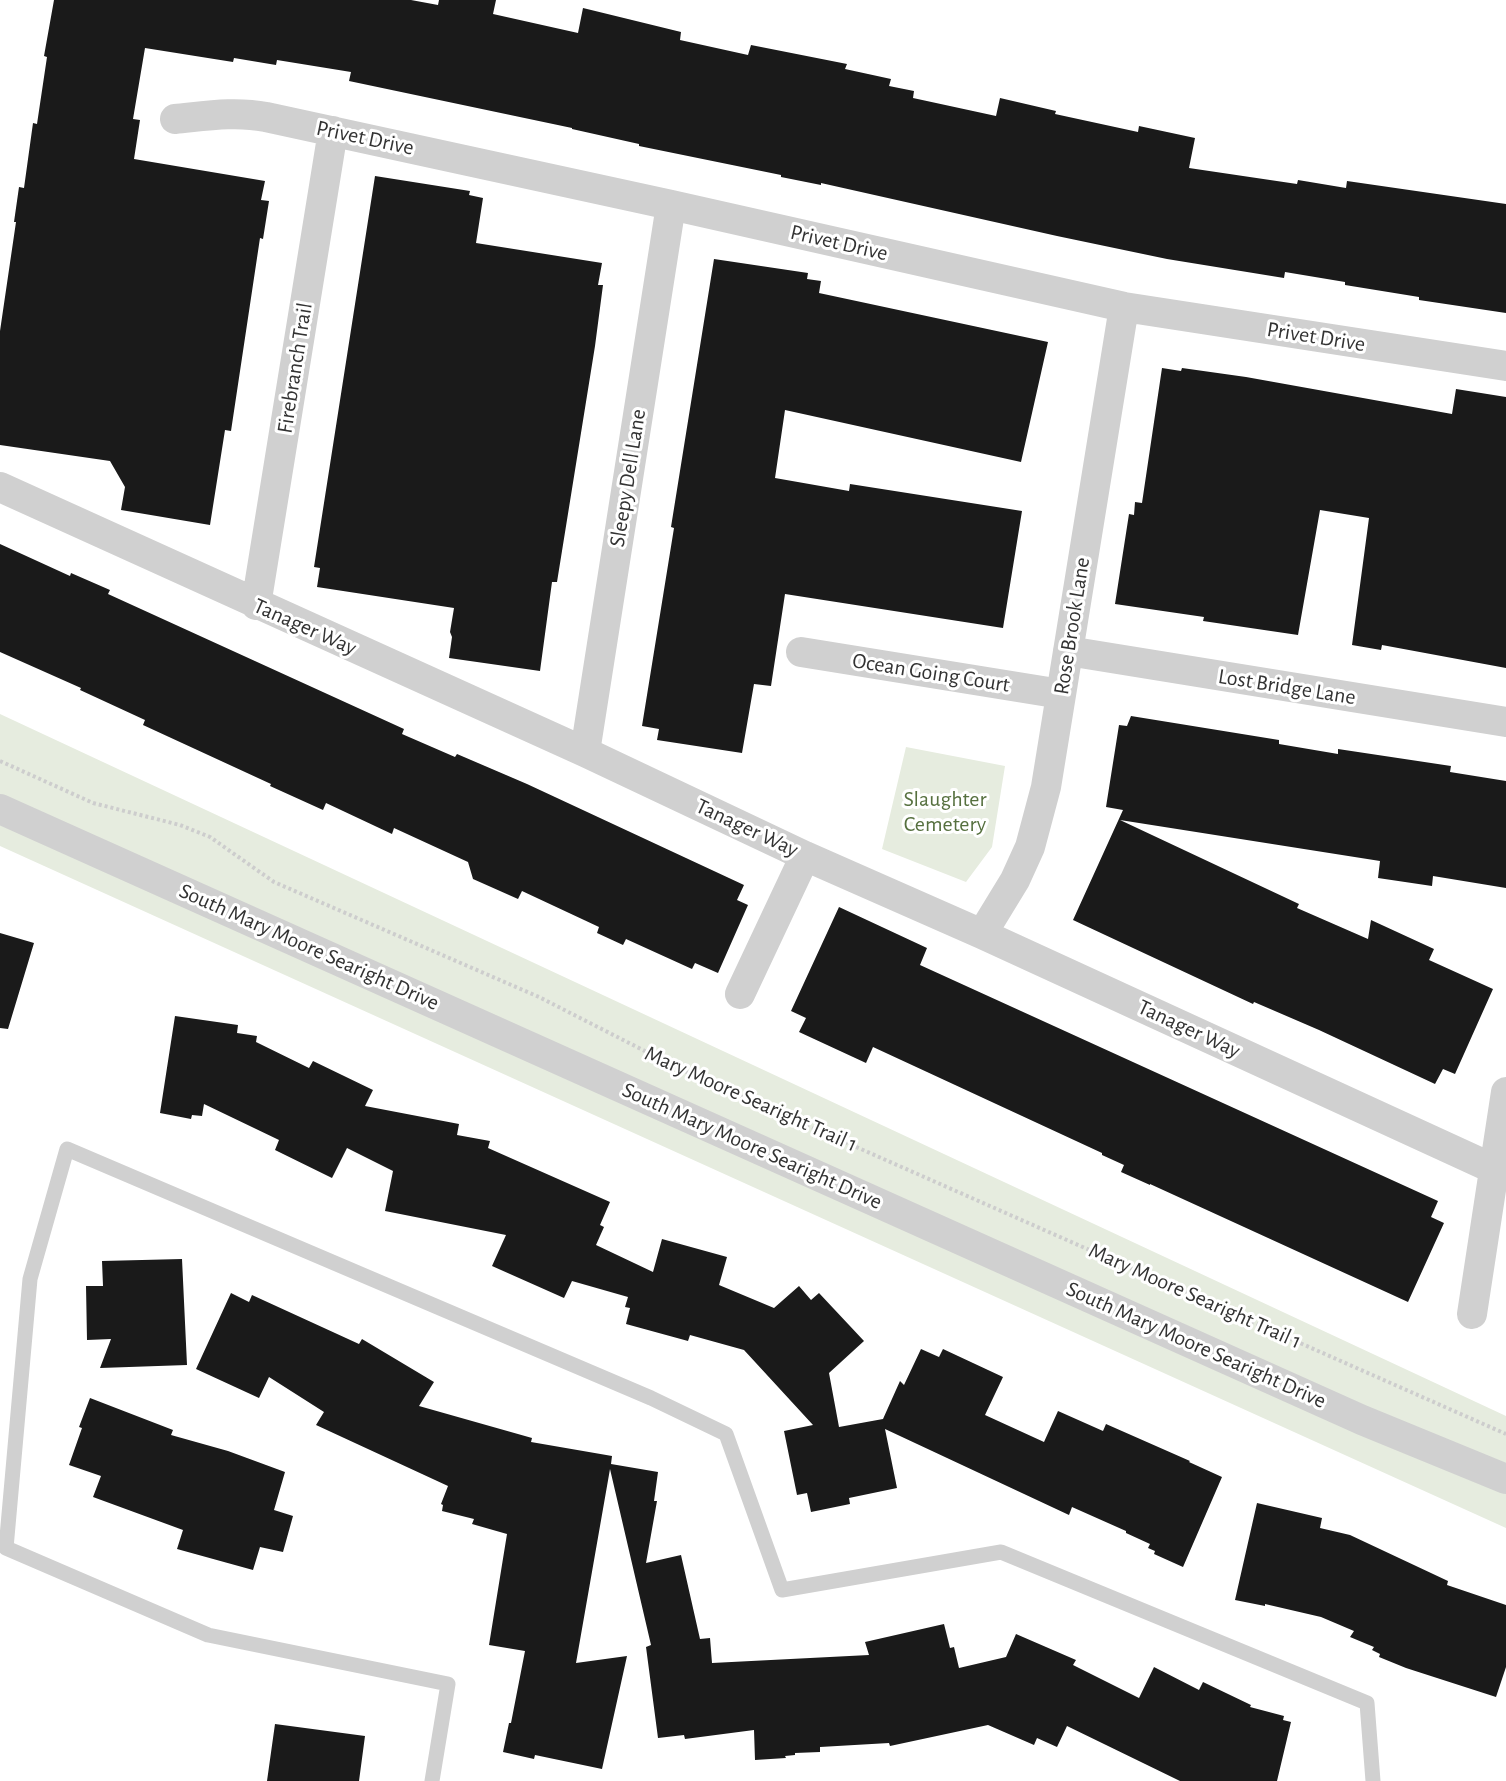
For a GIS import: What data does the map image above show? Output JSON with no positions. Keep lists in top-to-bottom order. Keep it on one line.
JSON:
{"streets":{"street":["Privet Drive","Firebranch Trail","Sleepy Dell Lane","Rose Brook Lane","Tanager Way","Ocean Going Court","Lost Bridge Lane","South Mary Moore Searight Drive"],"path":["Mary Moore Searight Trail 1"]},"crossings":[["Privet Drive","Firebranch Trail"],["Privet Drive","Sleepy Dell Lane"],["Privet Drive","Rose Brook Lane"],["Firebranch Trail","Tanager Way"],["Sleepy Dell Lane","Tanager Way"],["Rose Brook Lane","Tanager Way"],["Rose Brook Lane","Ocean Going Court"],["Rose Brook Lane","Lost Bridge Lane"]],"parks":["Slaughter Cemetery"]}
